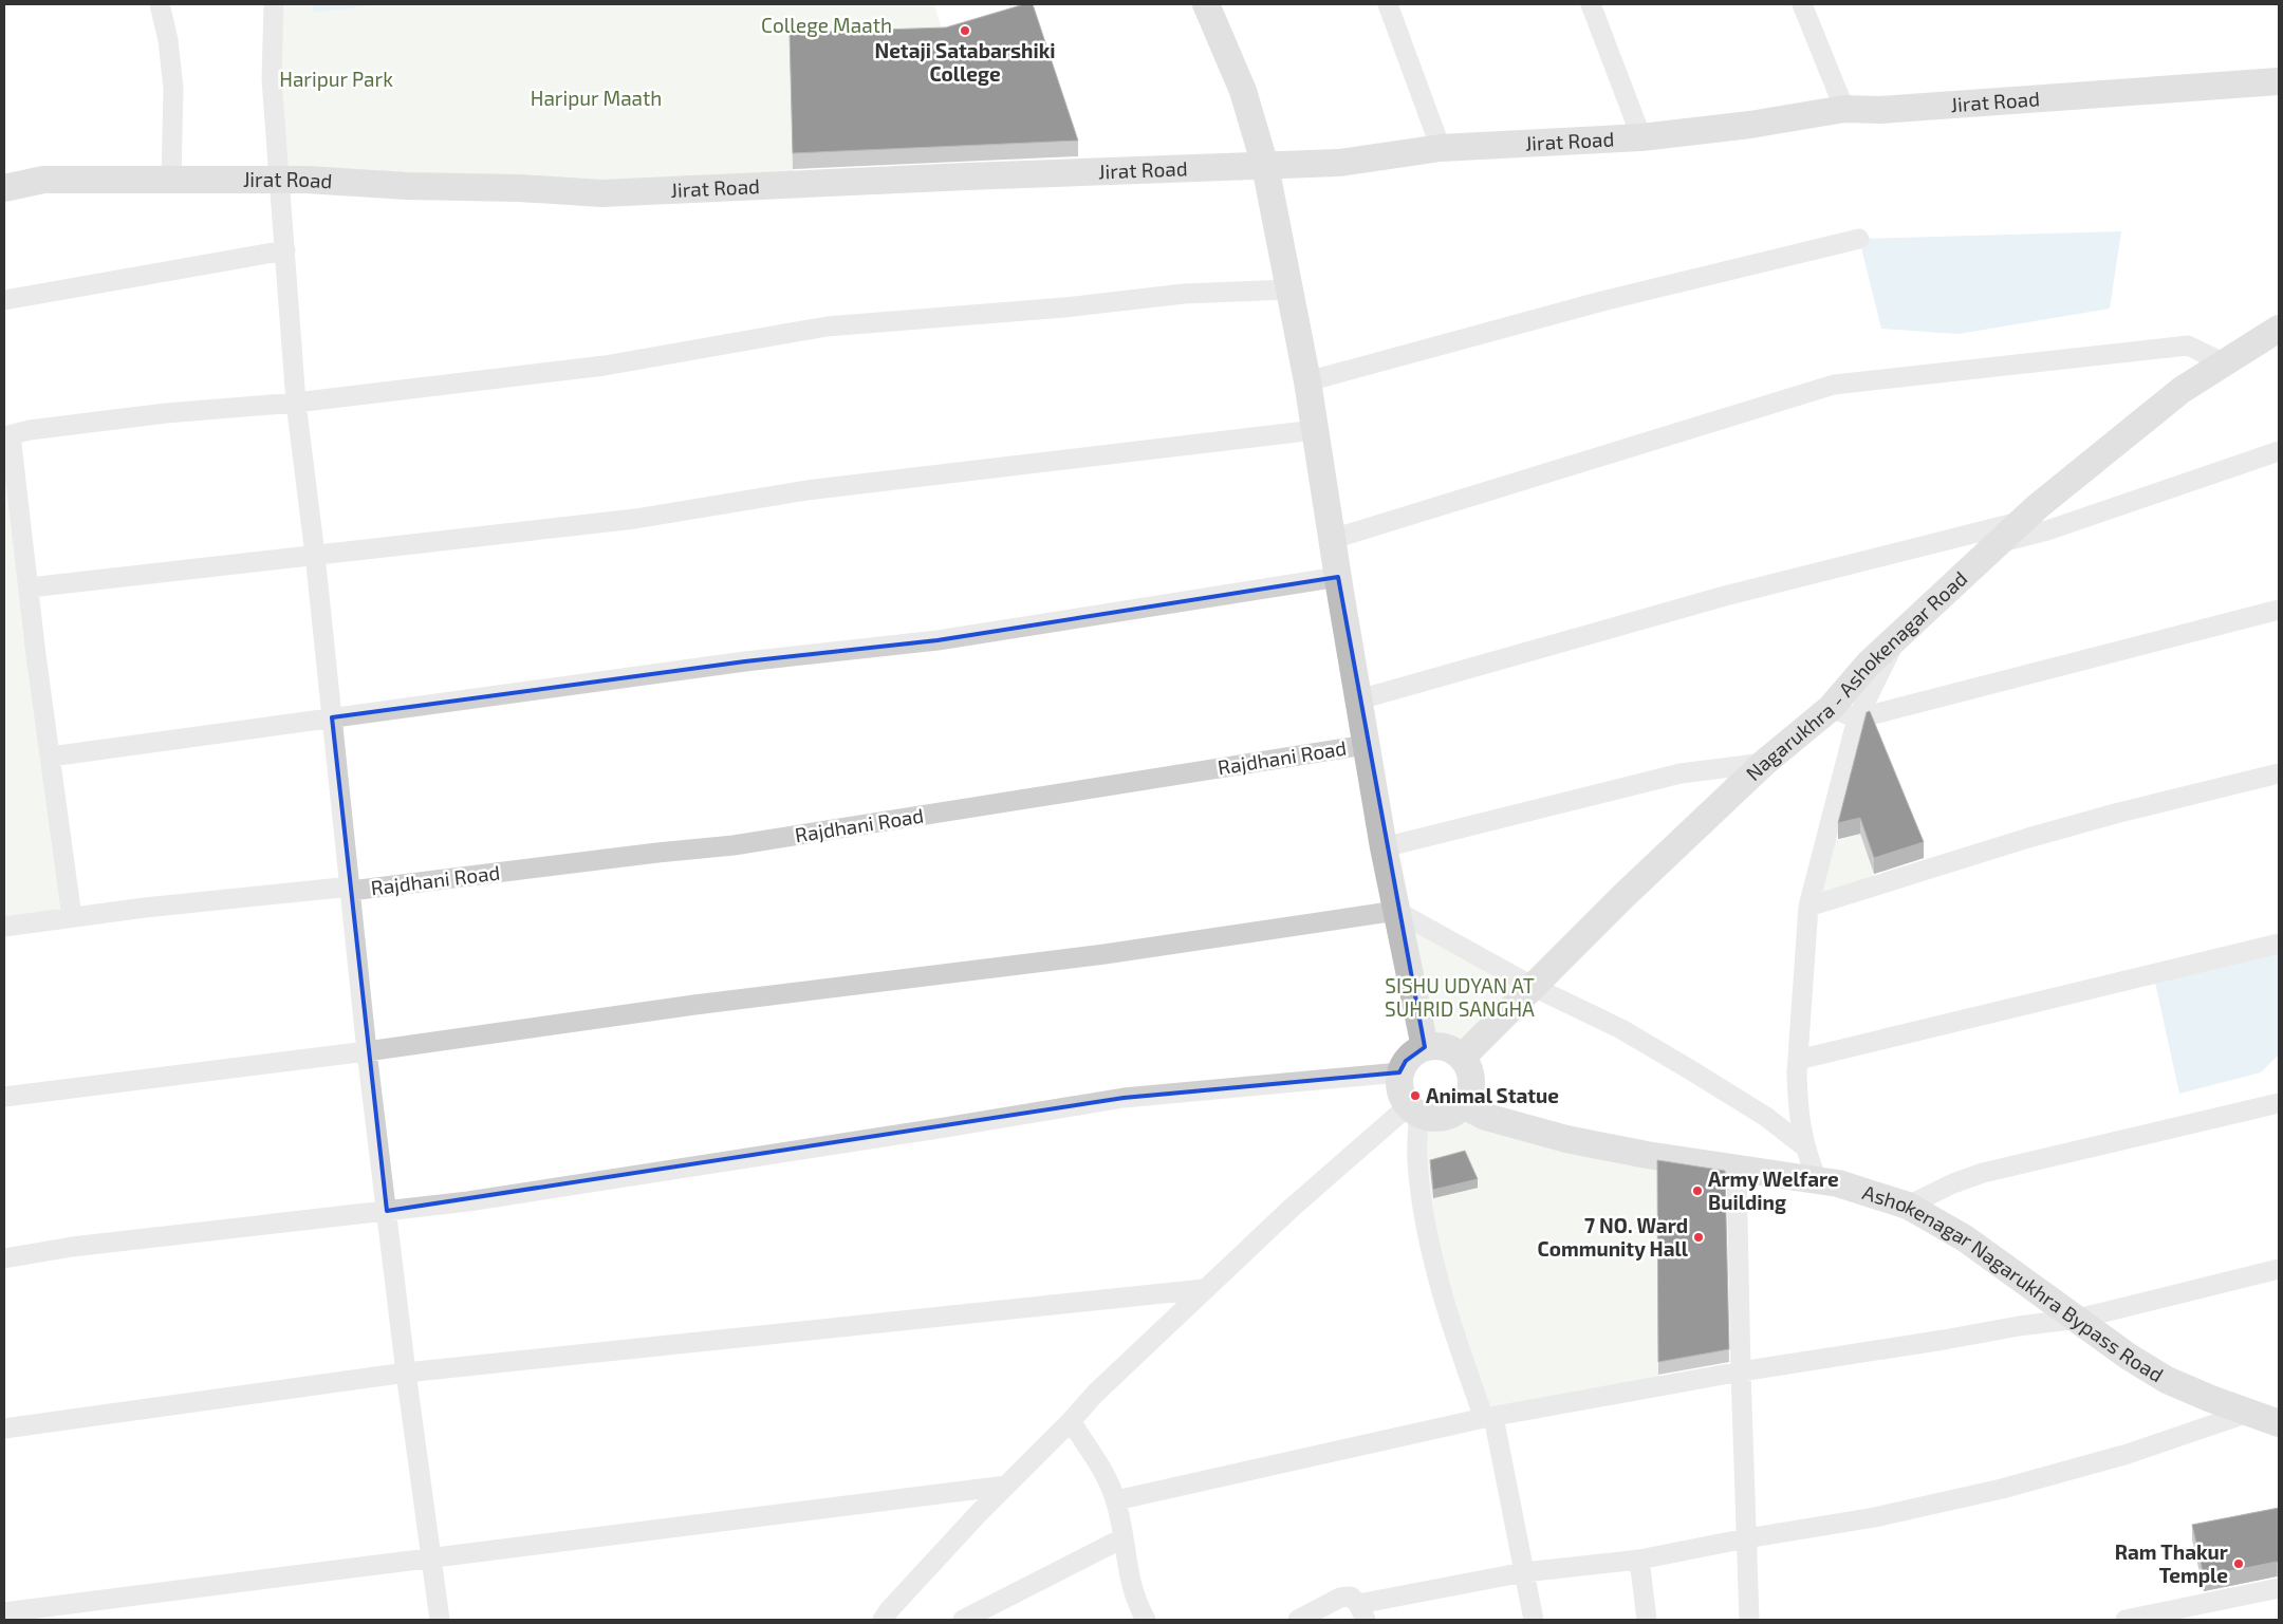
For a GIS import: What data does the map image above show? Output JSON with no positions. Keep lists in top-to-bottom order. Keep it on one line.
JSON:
{"streets":{"main road":["Jirat Road","Nagarukhra - Ashokenagar Road","Ashokenagar Nagarukhra Bypass Road"],"street":["Rajdhani Road"]},"crossings":[["Nagarukhra - Ashokenagar Road","Ashokenagar Nagarukhra Bypass Road"]],"parks":["College Maath","Haripur Park","Haripur Maath","SISHU UDYAN AT SUHRID SANGHA"],"places":["Netaji Satabarshiki College","Animal Statue","Army Welfare Building","7 NO. Ward Community Hall","Ram Thakur Temple"]}
